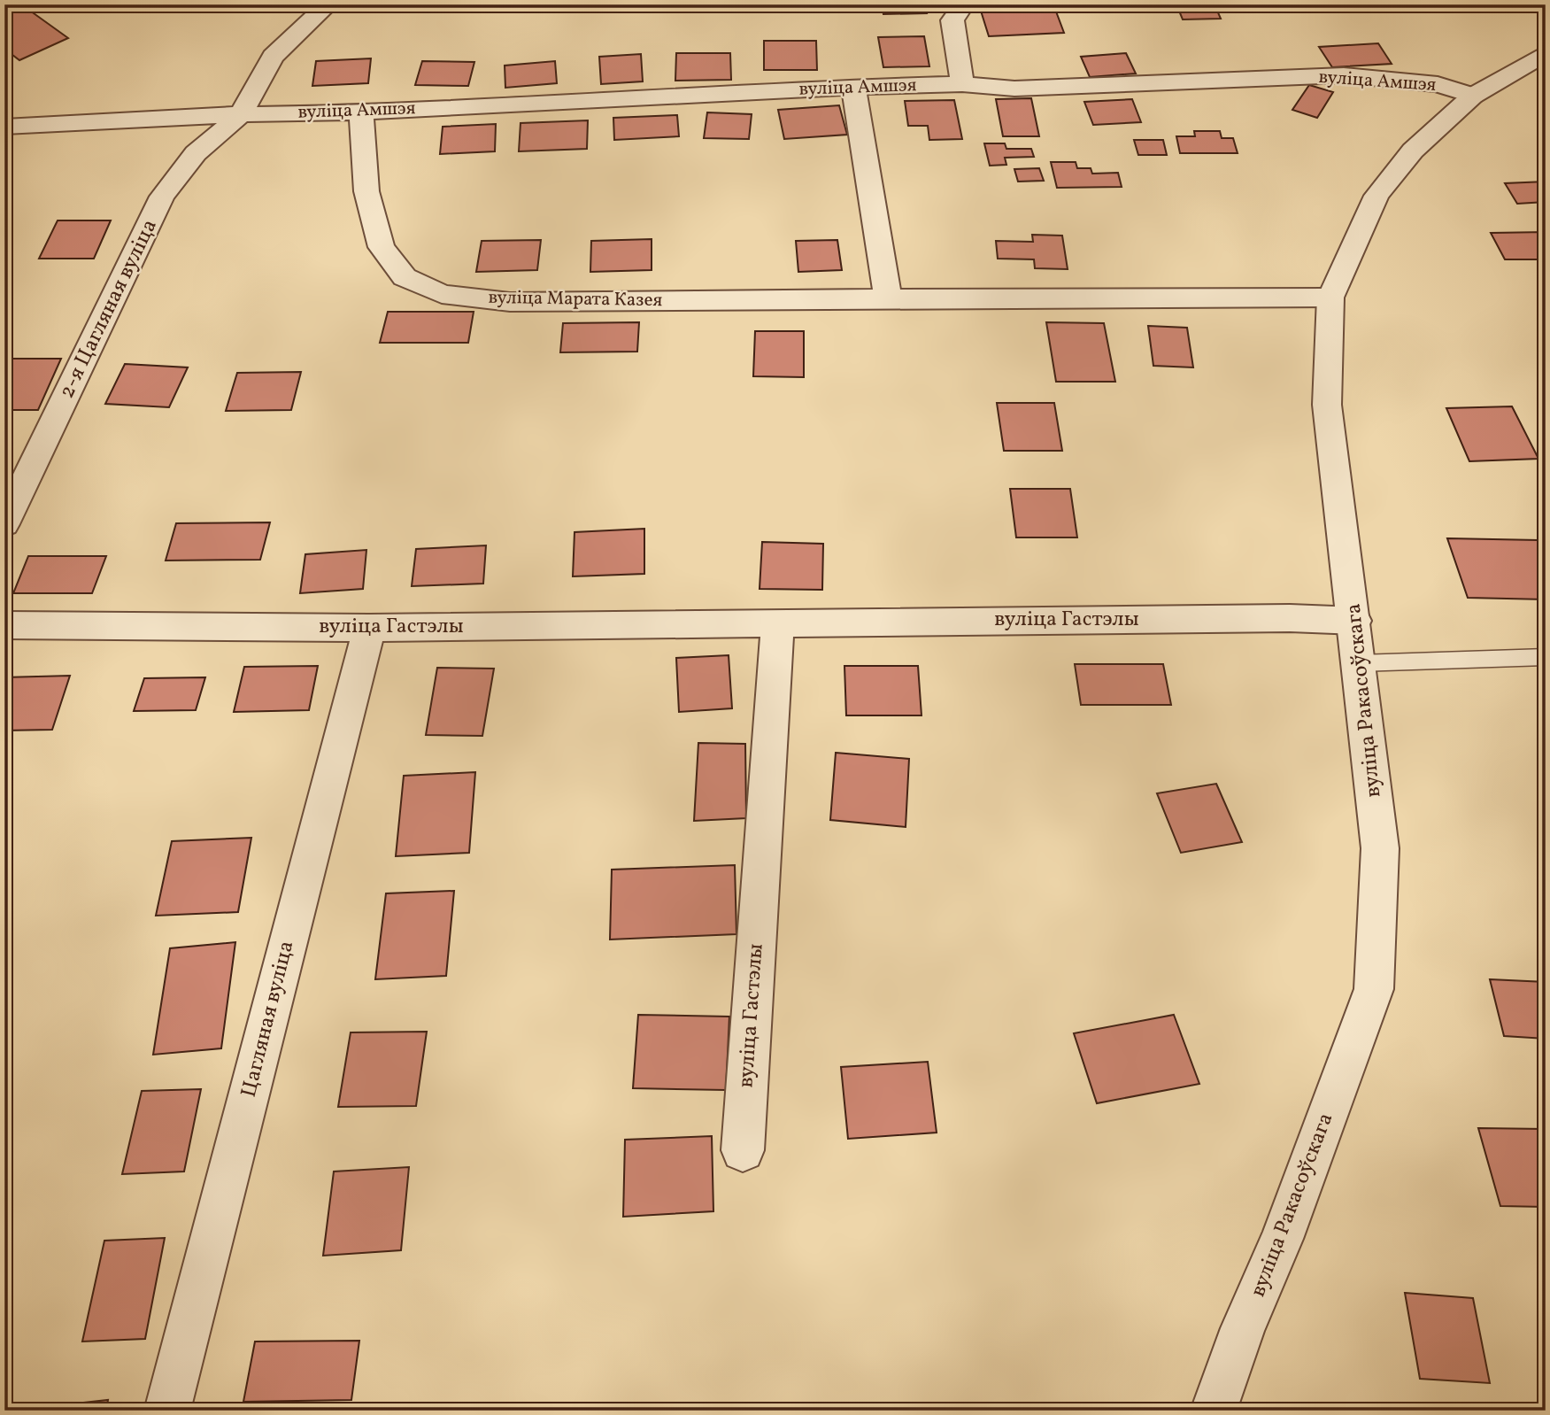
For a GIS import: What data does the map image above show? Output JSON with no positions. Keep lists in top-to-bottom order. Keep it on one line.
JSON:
{"streets":{"street":["вуліца Амшэя","вуліца Марата Казея","2-я Цагляная вуліца","вуліца Гастэлы","вуліца Ракасоўскага","Цагляная вуліца"]},"crossings":[["вуліца Амшэя","вуліца Марата Казея"],["вуліца Амшэя","2-я Цагляная вуліца"],["вуліца Амшэя","вуліца Ракасоўскага"],["вуліца Марата Казея","вуліца Ракасоўскага"],["вуліца Гастэлы","вуліца Ракасоўскага"],["вуліца Гастэлы","Цагляная вуліца"]]}
